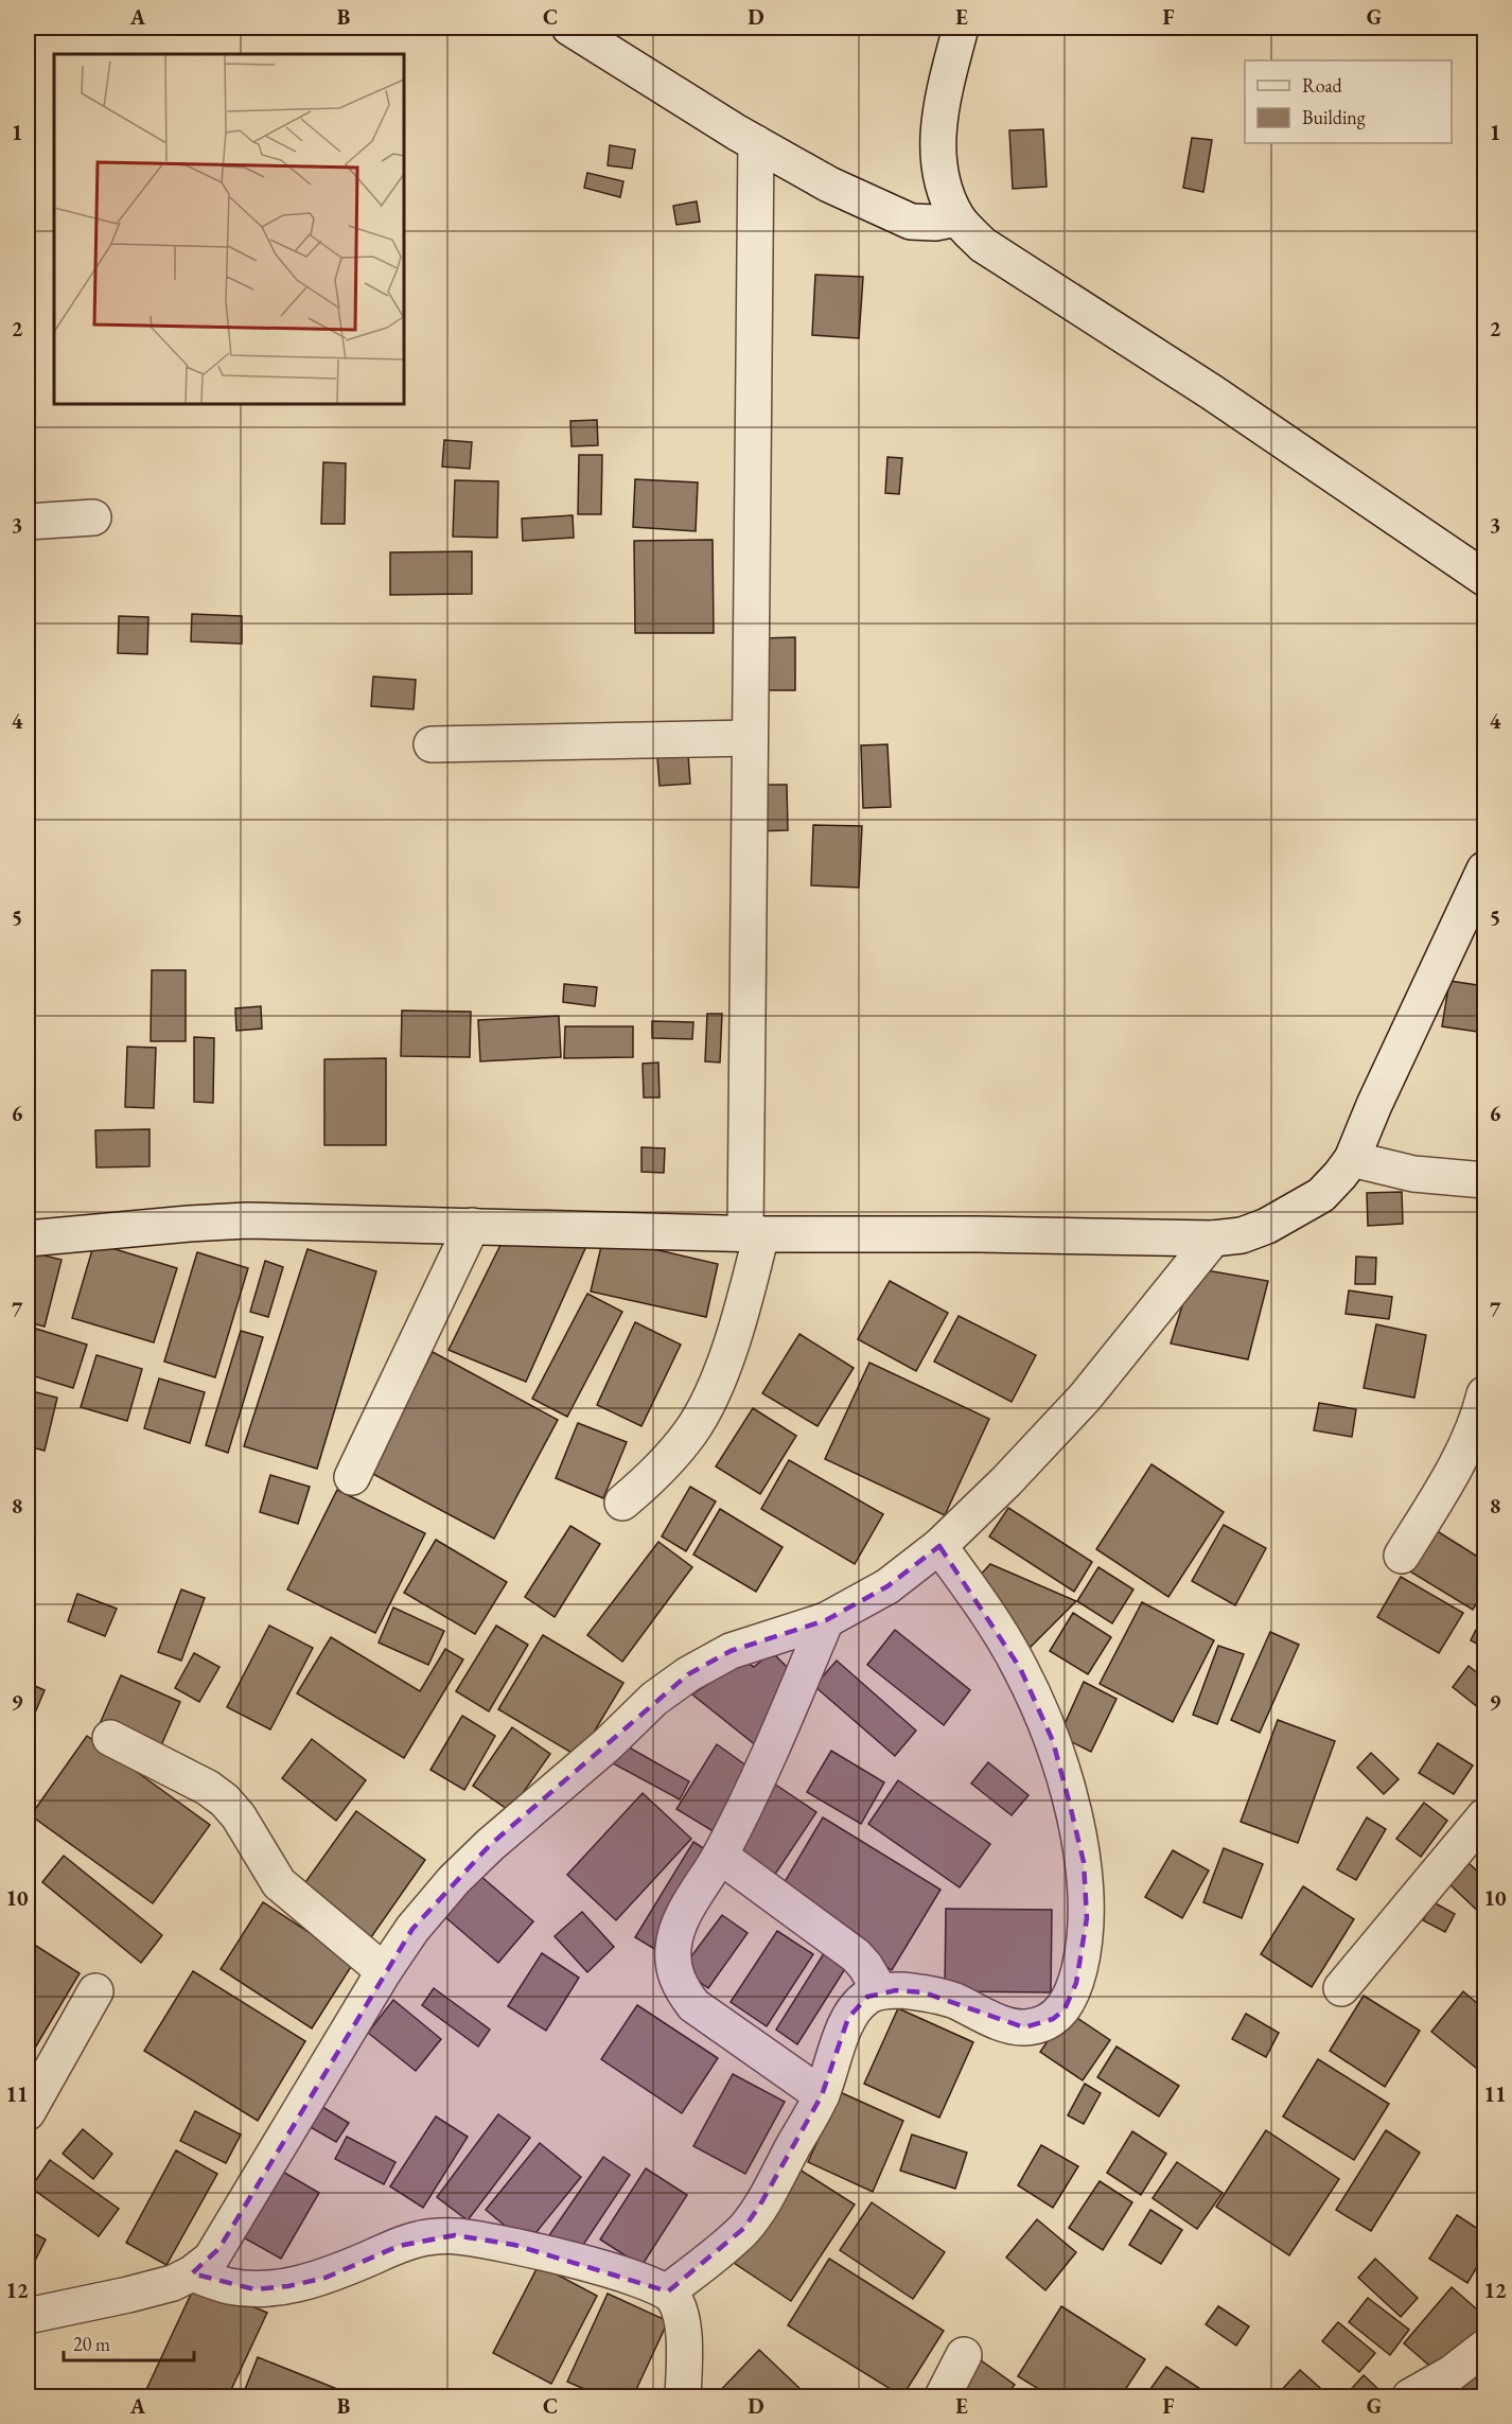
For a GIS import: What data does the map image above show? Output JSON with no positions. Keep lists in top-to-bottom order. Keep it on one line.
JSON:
{"legend":["Road","Building"],"scale_bar":"20 m","grid":{"columns":["A","B","C","D","E","F","G"],"rows":["1","2","3","4","5","6","7","8","9","10","11","12"]}}
